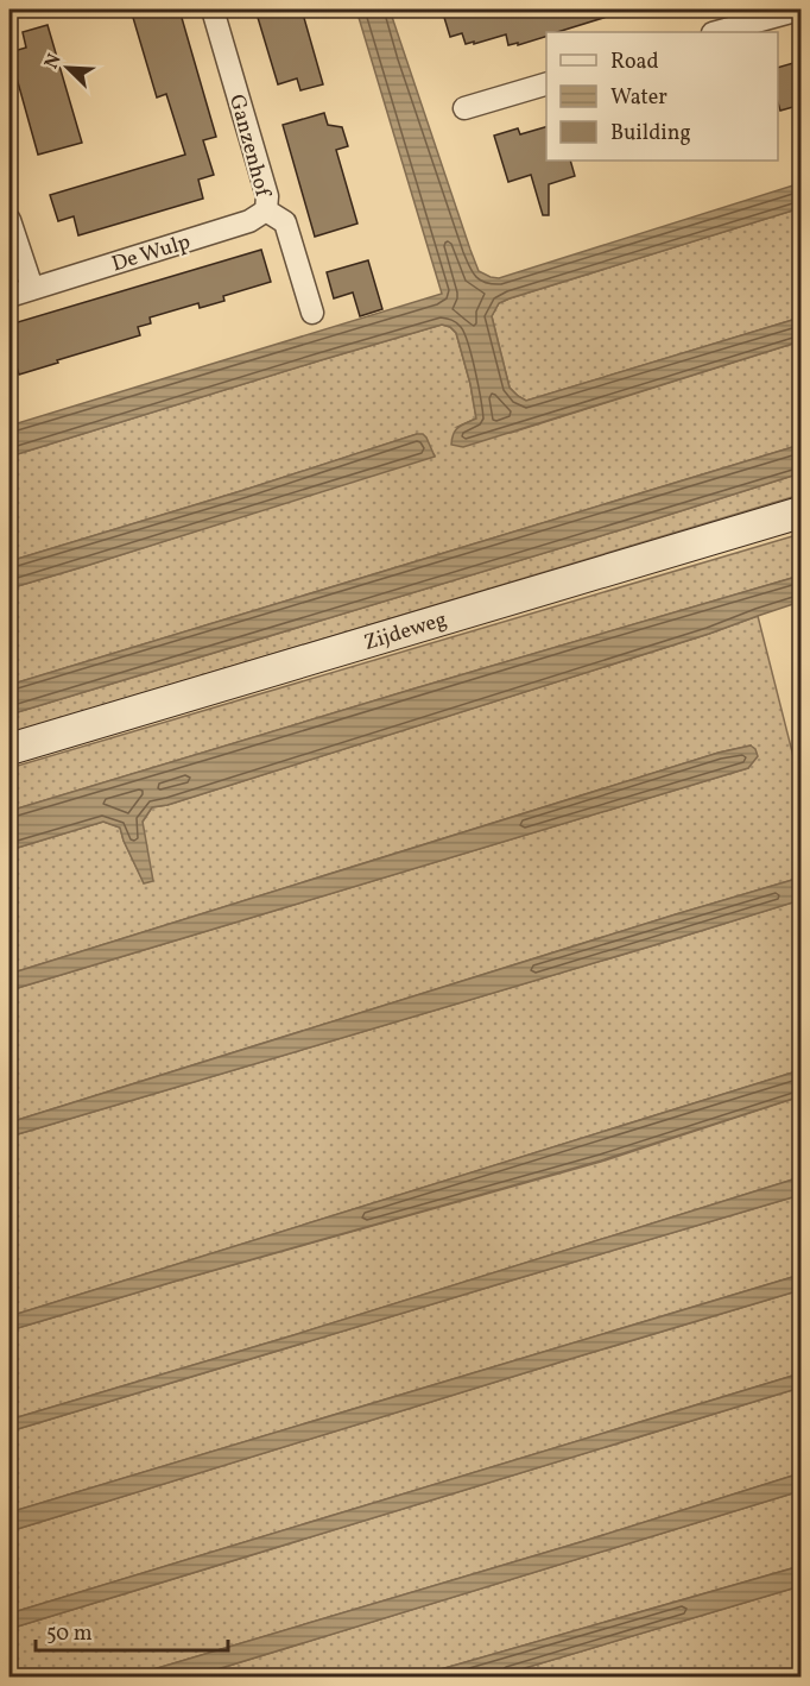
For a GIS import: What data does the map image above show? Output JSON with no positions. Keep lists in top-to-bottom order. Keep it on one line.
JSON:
{"streets":{"main road":["Zijdeweg"],"street":["Ganzenhof","De Wulp"]},"crossings":[["Ganzenhof","De Wulp"]],"legend":["Road","Water","Building"],"scale_bar":"50 m","north":"top left"}
